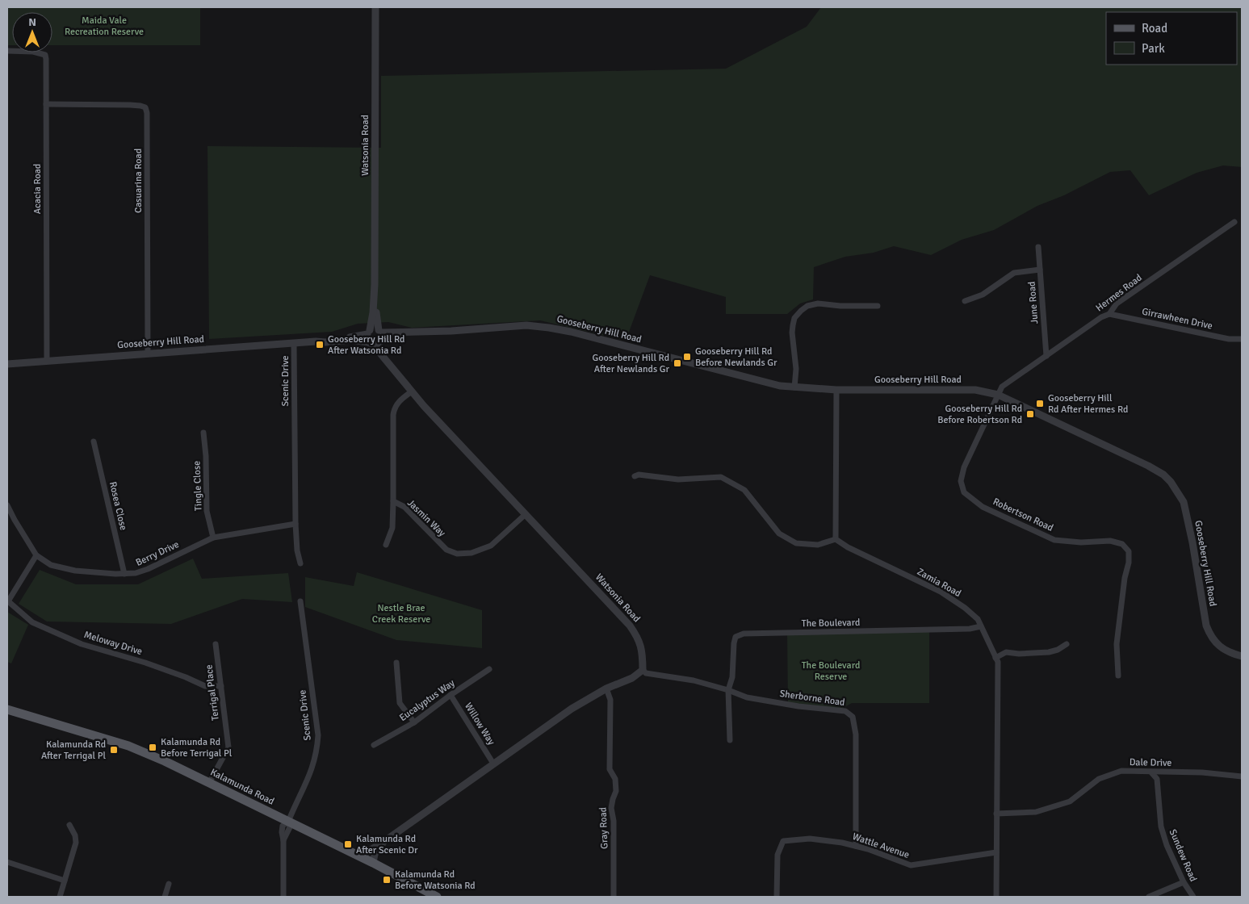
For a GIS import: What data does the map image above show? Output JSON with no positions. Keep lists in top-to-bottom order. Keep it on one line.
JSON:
{"streets":{"main road":["Kalamunda Road"],"street":["Watsonia Road","Casuarina Road","Acacia Road","Hermes Road","June Road","Girrawheen Drive","Gooseberry Hill Road","Scenic Drive","Tingle Close","Rosea Close","Robertson Road","Jasmin Way","Berry Drive","Zamia Road","The Boulevard","Meloway Drive","Terrigal Place","Sherborne Road","Eucalyptus Way","Willow Way","Dale Drive","Gray Road","Wattle Avenue","Sundew Road"]},"crossings":[["Watsonia Road","Gooseberry Hill Road"],["Watsonia Road","Jasmin Way"],["Watsonia Road","Sherborne Road"],["Casuarina Road","Acacia Road"],["Casuarina Road","Gooseberry Hill Road"],["Acacia Road","Gooseberry Hill Road"],["Hermes Road","June Road"],["Hermes Road","Girrawheen Drive"],["Hermes Road","Gooseberry Hill Road"],["Hermes Road","Robertson Road"],["Gooseberry Hill Road","Scenic Drive"],["Gooseberry Hill Road","Robertson Road"],["Scenic Drive","Berry Drive"],["Scenic Drive","Kalamunda Road"],["Tingle Close","Berry Drive"],["Rosea Close","Berry Drive"],["Zamia Road","The Boulevard"],["Zamia Road","Dale Drive"],["Zamia Road","Wattle Avenue"],["The Boulevard","Sherborne Road"],["Meloway Drive","Terrigal Place"],["Terrigal Place","Kalamunda Road"],["Sherborne Road","Wattle Avenue"],["Eucalyptus Way","Willow Way"],["Dale Drive","Sundew Road"]],"parks":["Maida Vale Recreation Reserve","Nestle Brae Creek Reserve","The Boulevard Reserve"],"places":{"transit":["Gooseberry Hill Rd After Watsonia Rd","Gooseberry Hill Rd Before Newlands Gr","Gooseberry Hill Rd After Newlands Gr","Gooseberry Hill Rd After Hermes Rd","Gooseberry Hill Rd Before Robertson Rd","Kalamunda Rd Before Terrigal Pl","Kalamunda Rd After Terrigal Pl","Kalamunda Rd After Scenic Dr","Kalamunda Rd Before Watsonia Rd"]},"legend":["Road","Park"],"north":"top"}
